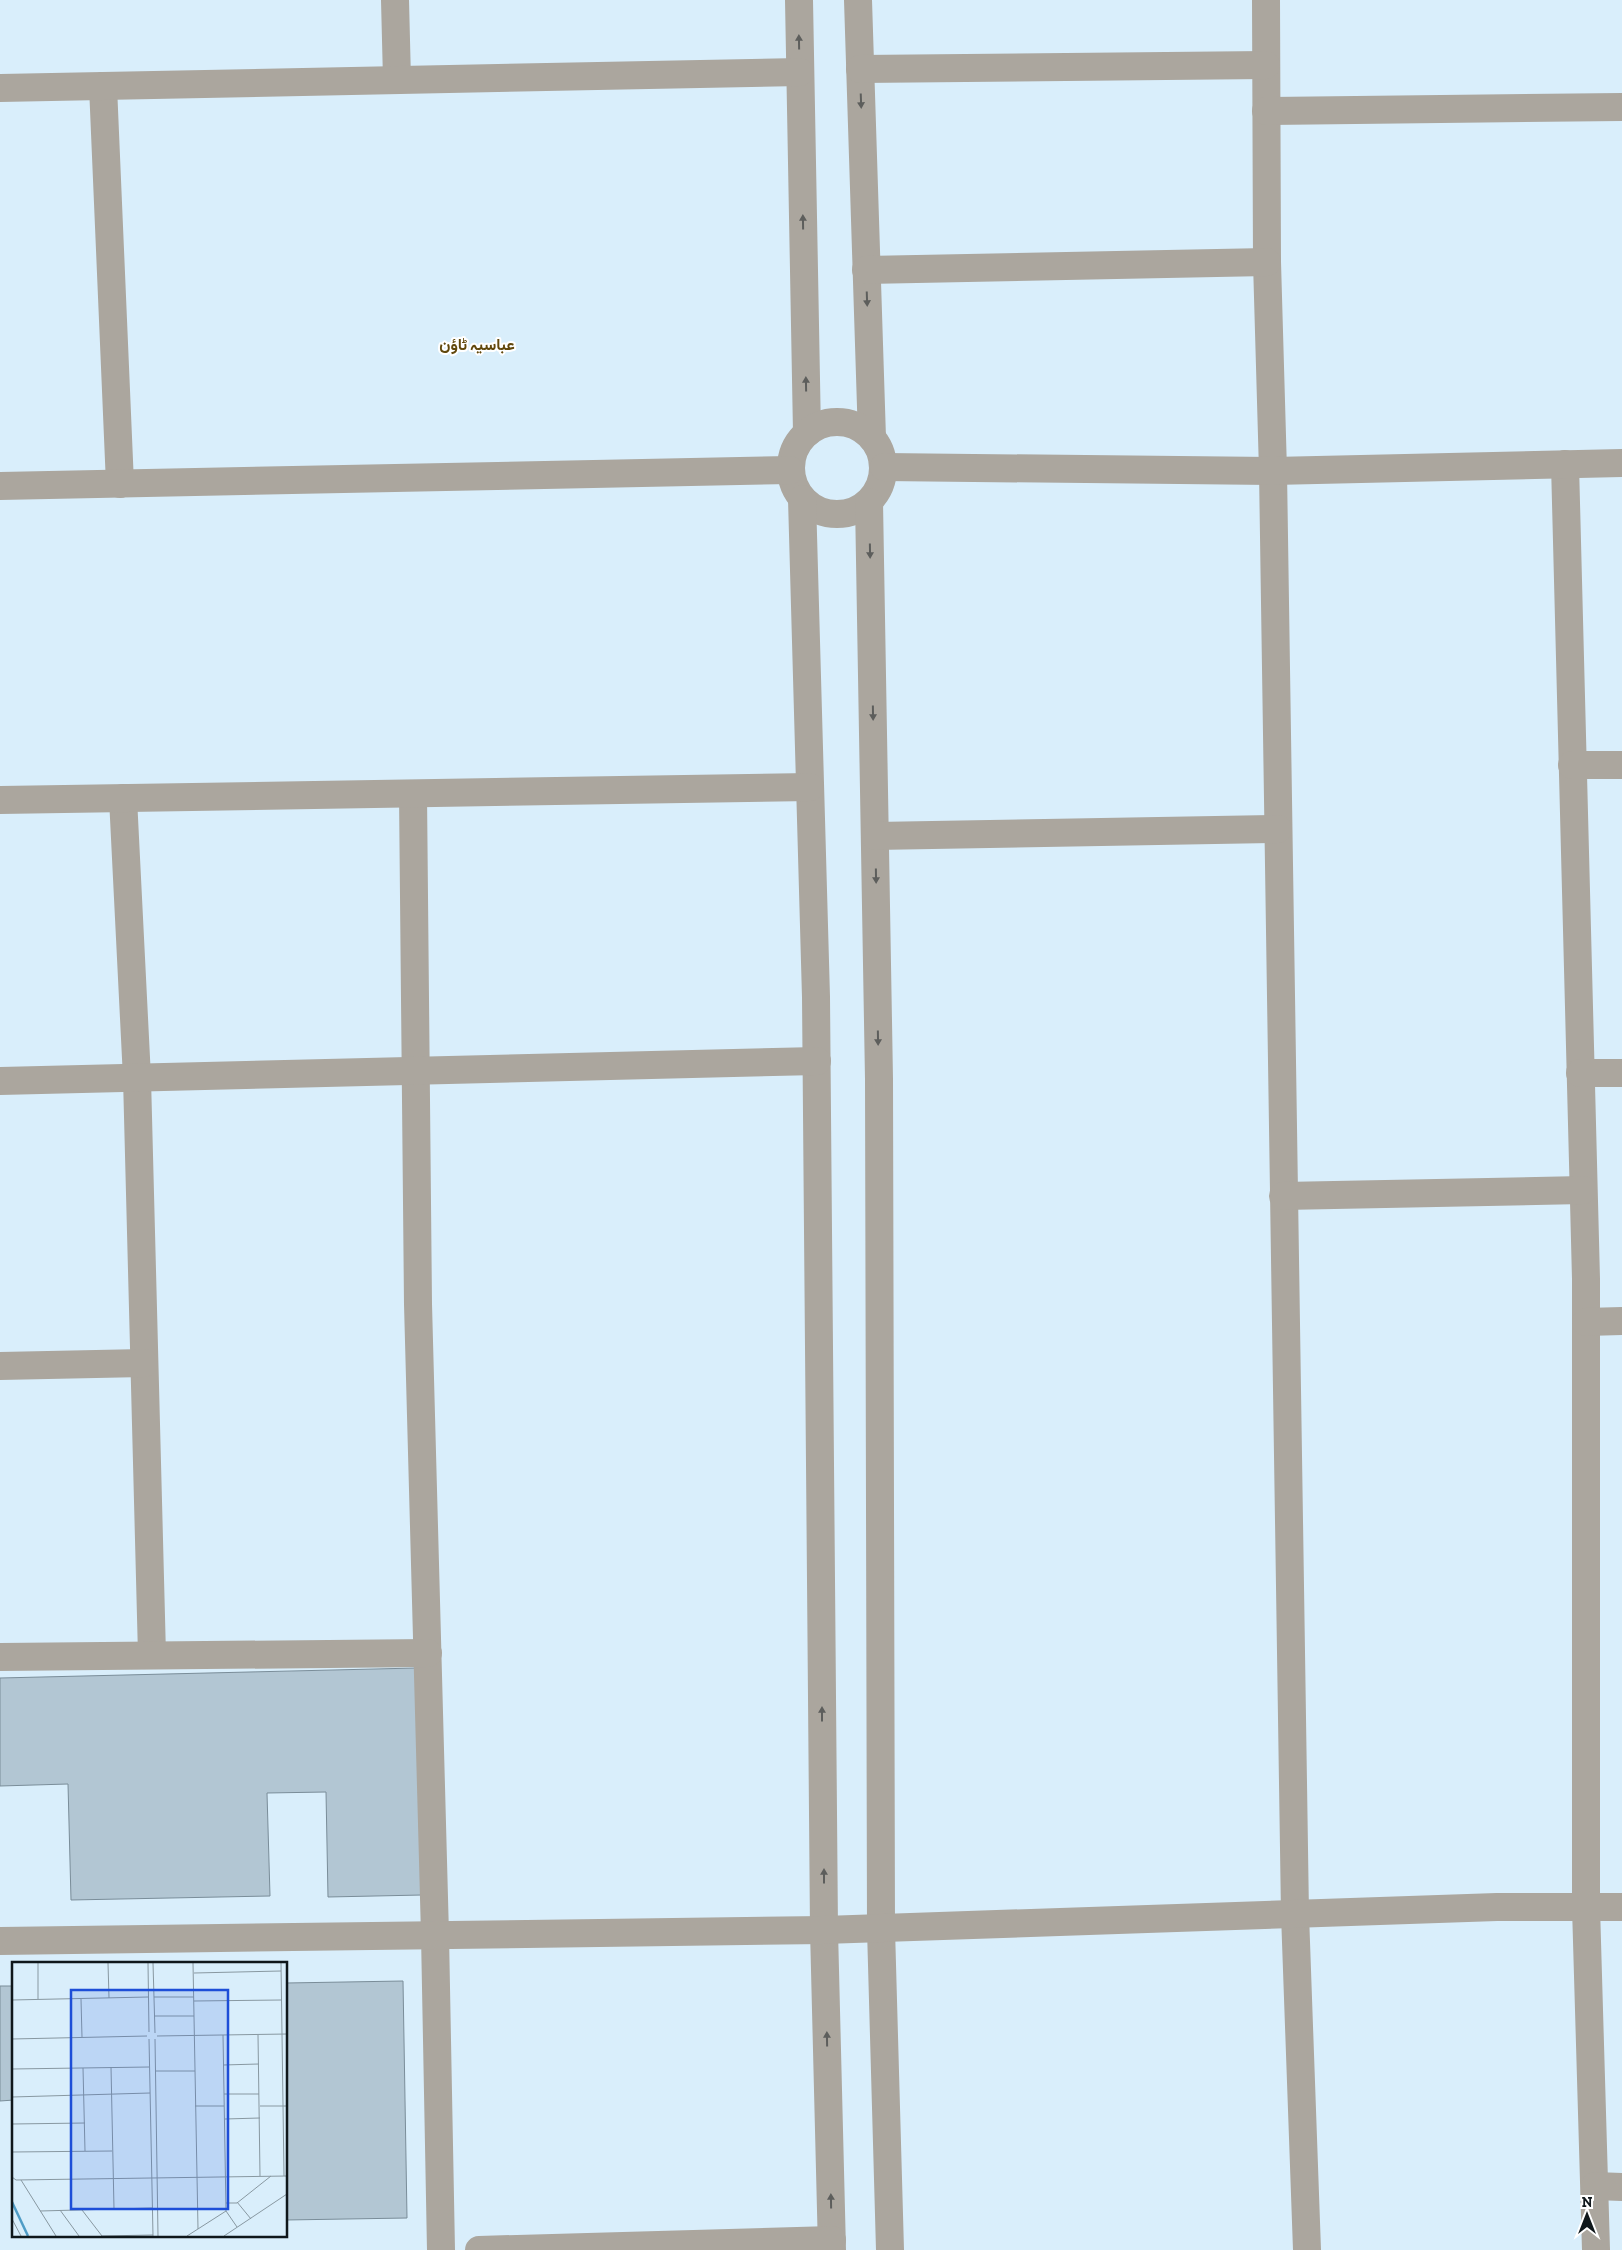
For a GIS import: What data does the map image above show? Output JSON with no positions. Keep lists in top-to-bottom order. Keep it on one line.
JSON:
{"districts":["عباسیہ ٹاؤن"],"north":"top"}
